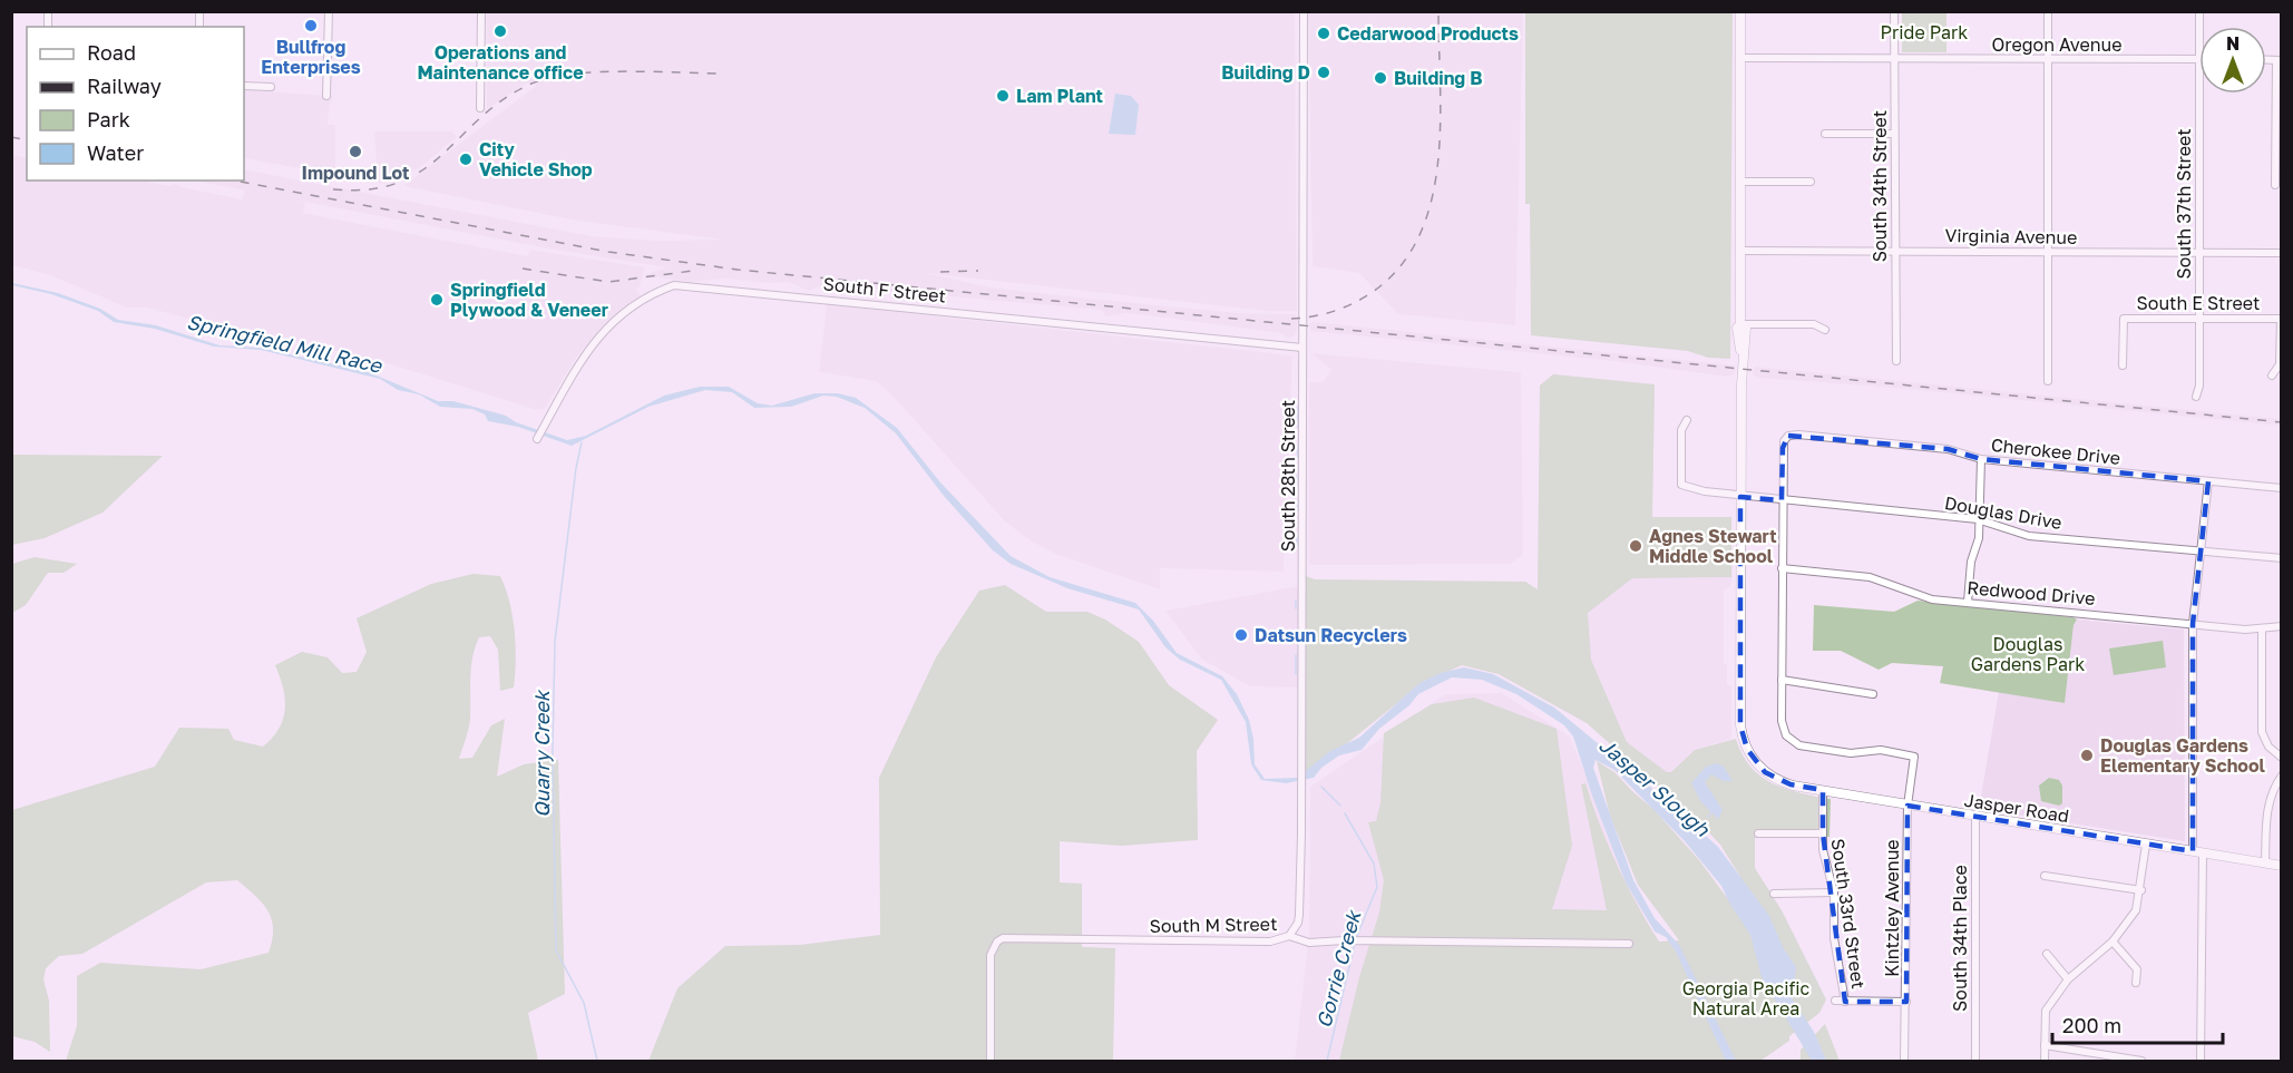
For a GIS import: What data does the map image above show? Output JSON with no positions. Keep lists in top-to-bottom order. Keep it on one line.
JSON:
{"streets":{"street":["Oregon Avenue","South 34th Street","South 37th Street","Virginia Avenue","South F Street","South E Street","Cherokee Drive","South 28th Street","Douglas Drive","Redwood Drive","Jasper Road","Kintzley Avenue","South 33rd Street","South M Street","South 34th Place"]},"crossings":[["Oregon Avenue","South 34th Street"],["Oregon Avenue","South 37th Street"],["South 34th Street","Virginia Avenue"],["South 37th Street","Virginia Avenue"],["South 37th Street","South E Street"],["South F Street","South 28th Street"],["Cherokee Drive","Douglas Drive"],["South 28th Street","South M Street"],["Douglas Drive","Jasper Road"],["Jasper Road","Kintzley Avenue"],["Jasper Road","South 33rd Street"],["Jasper Road","South 34th Place"]],"water":["Springfield Mill Race","Quarry Creek","Jasper Slough","Gorrie Creek"],"parks":["Pride Park","Douglas Gardens Park","Georgia Pacific Natural Area"],"places":["Bullfrog Enterprises","Operations and Maintenance office","Cedarwood Products","Building D","Building B","Lam Plant","Impound Lot","City Vehicle Shop","Springfield Plywood & Veneer","Agnes Stewart Middle School","Datsun Recyclers","Douglas Gardens Elementary School"],"legend":["Road","Railway","Park","Water"],"scale_bar":"200 m","north":"top"}
